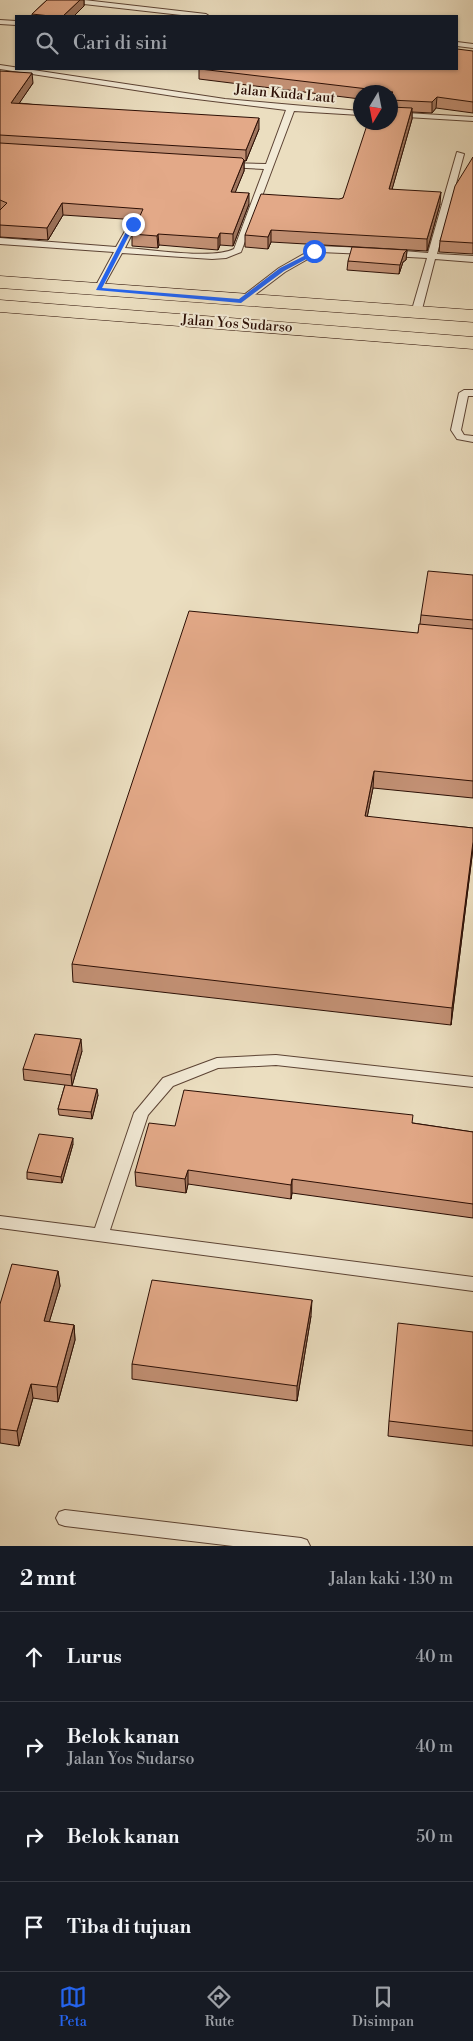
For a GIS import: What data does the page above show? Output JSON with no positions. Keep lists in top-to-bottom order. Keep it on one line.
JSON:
{"streets":{"main road":["Jalan Yos Sudarso"],"lane":["Jalan Kuda Laut"]},"north":"bottom","page":{"search":"Cari di sini","heading":["2 mnt","Jalan kaki · 130 m"],"list":[["Lurus","40 m"],["Belok kanan","Jalan Yos Sudarso","40 m"],["Belok kanan","50 m"],"Tiba di tujuan"],"nav":["Peta","Rute","Disimpan"]}}
